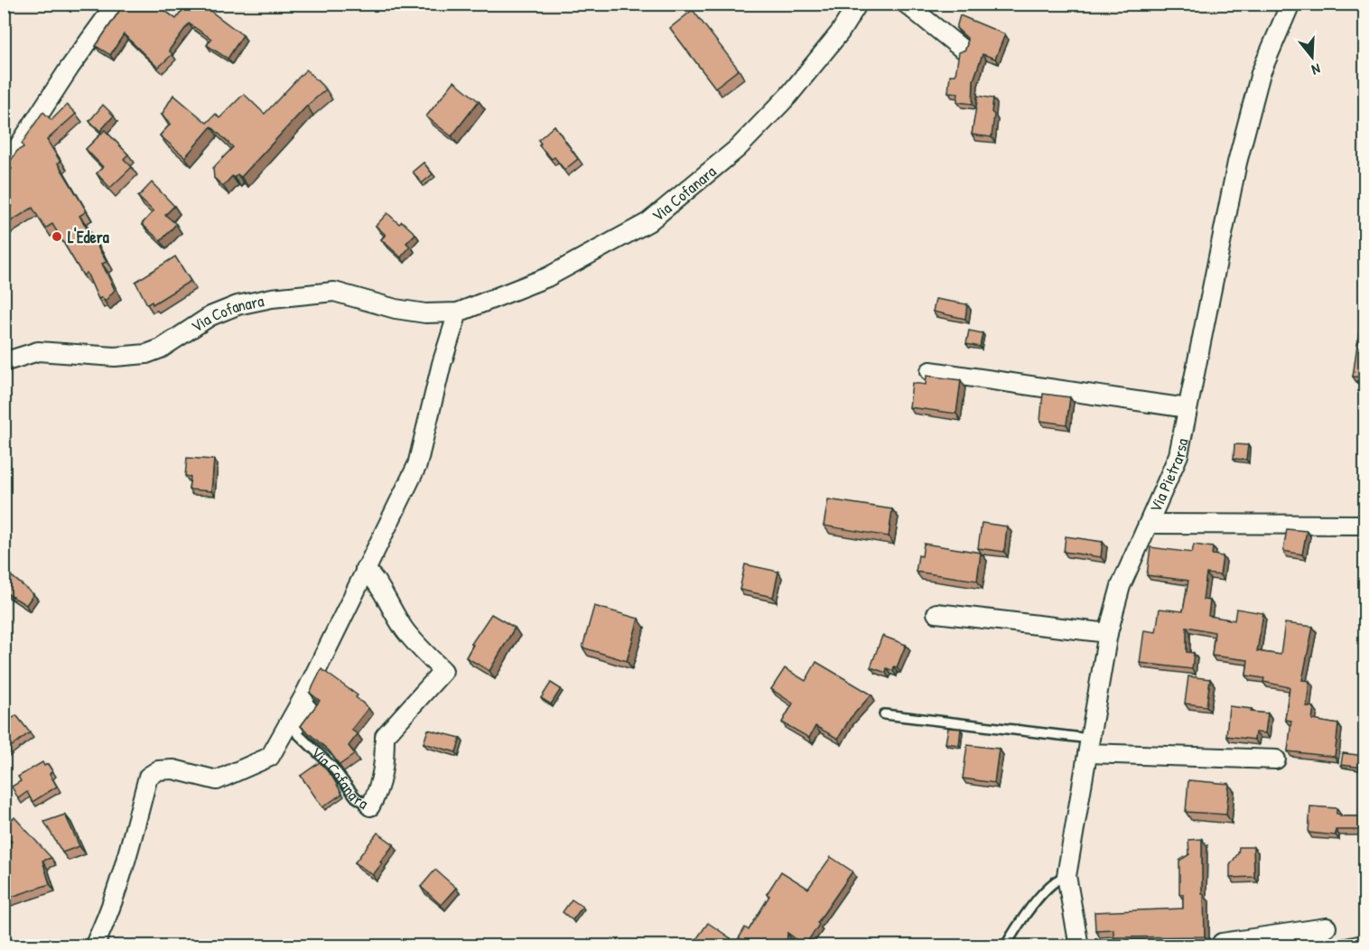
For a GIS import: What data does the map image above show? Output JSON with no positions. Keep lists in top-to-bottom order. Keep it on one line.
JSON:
{"streets":{"street":["Via Cofanara","Via Pietrarsa"]},"places":["L'Edera"],"north":"bottom"}
